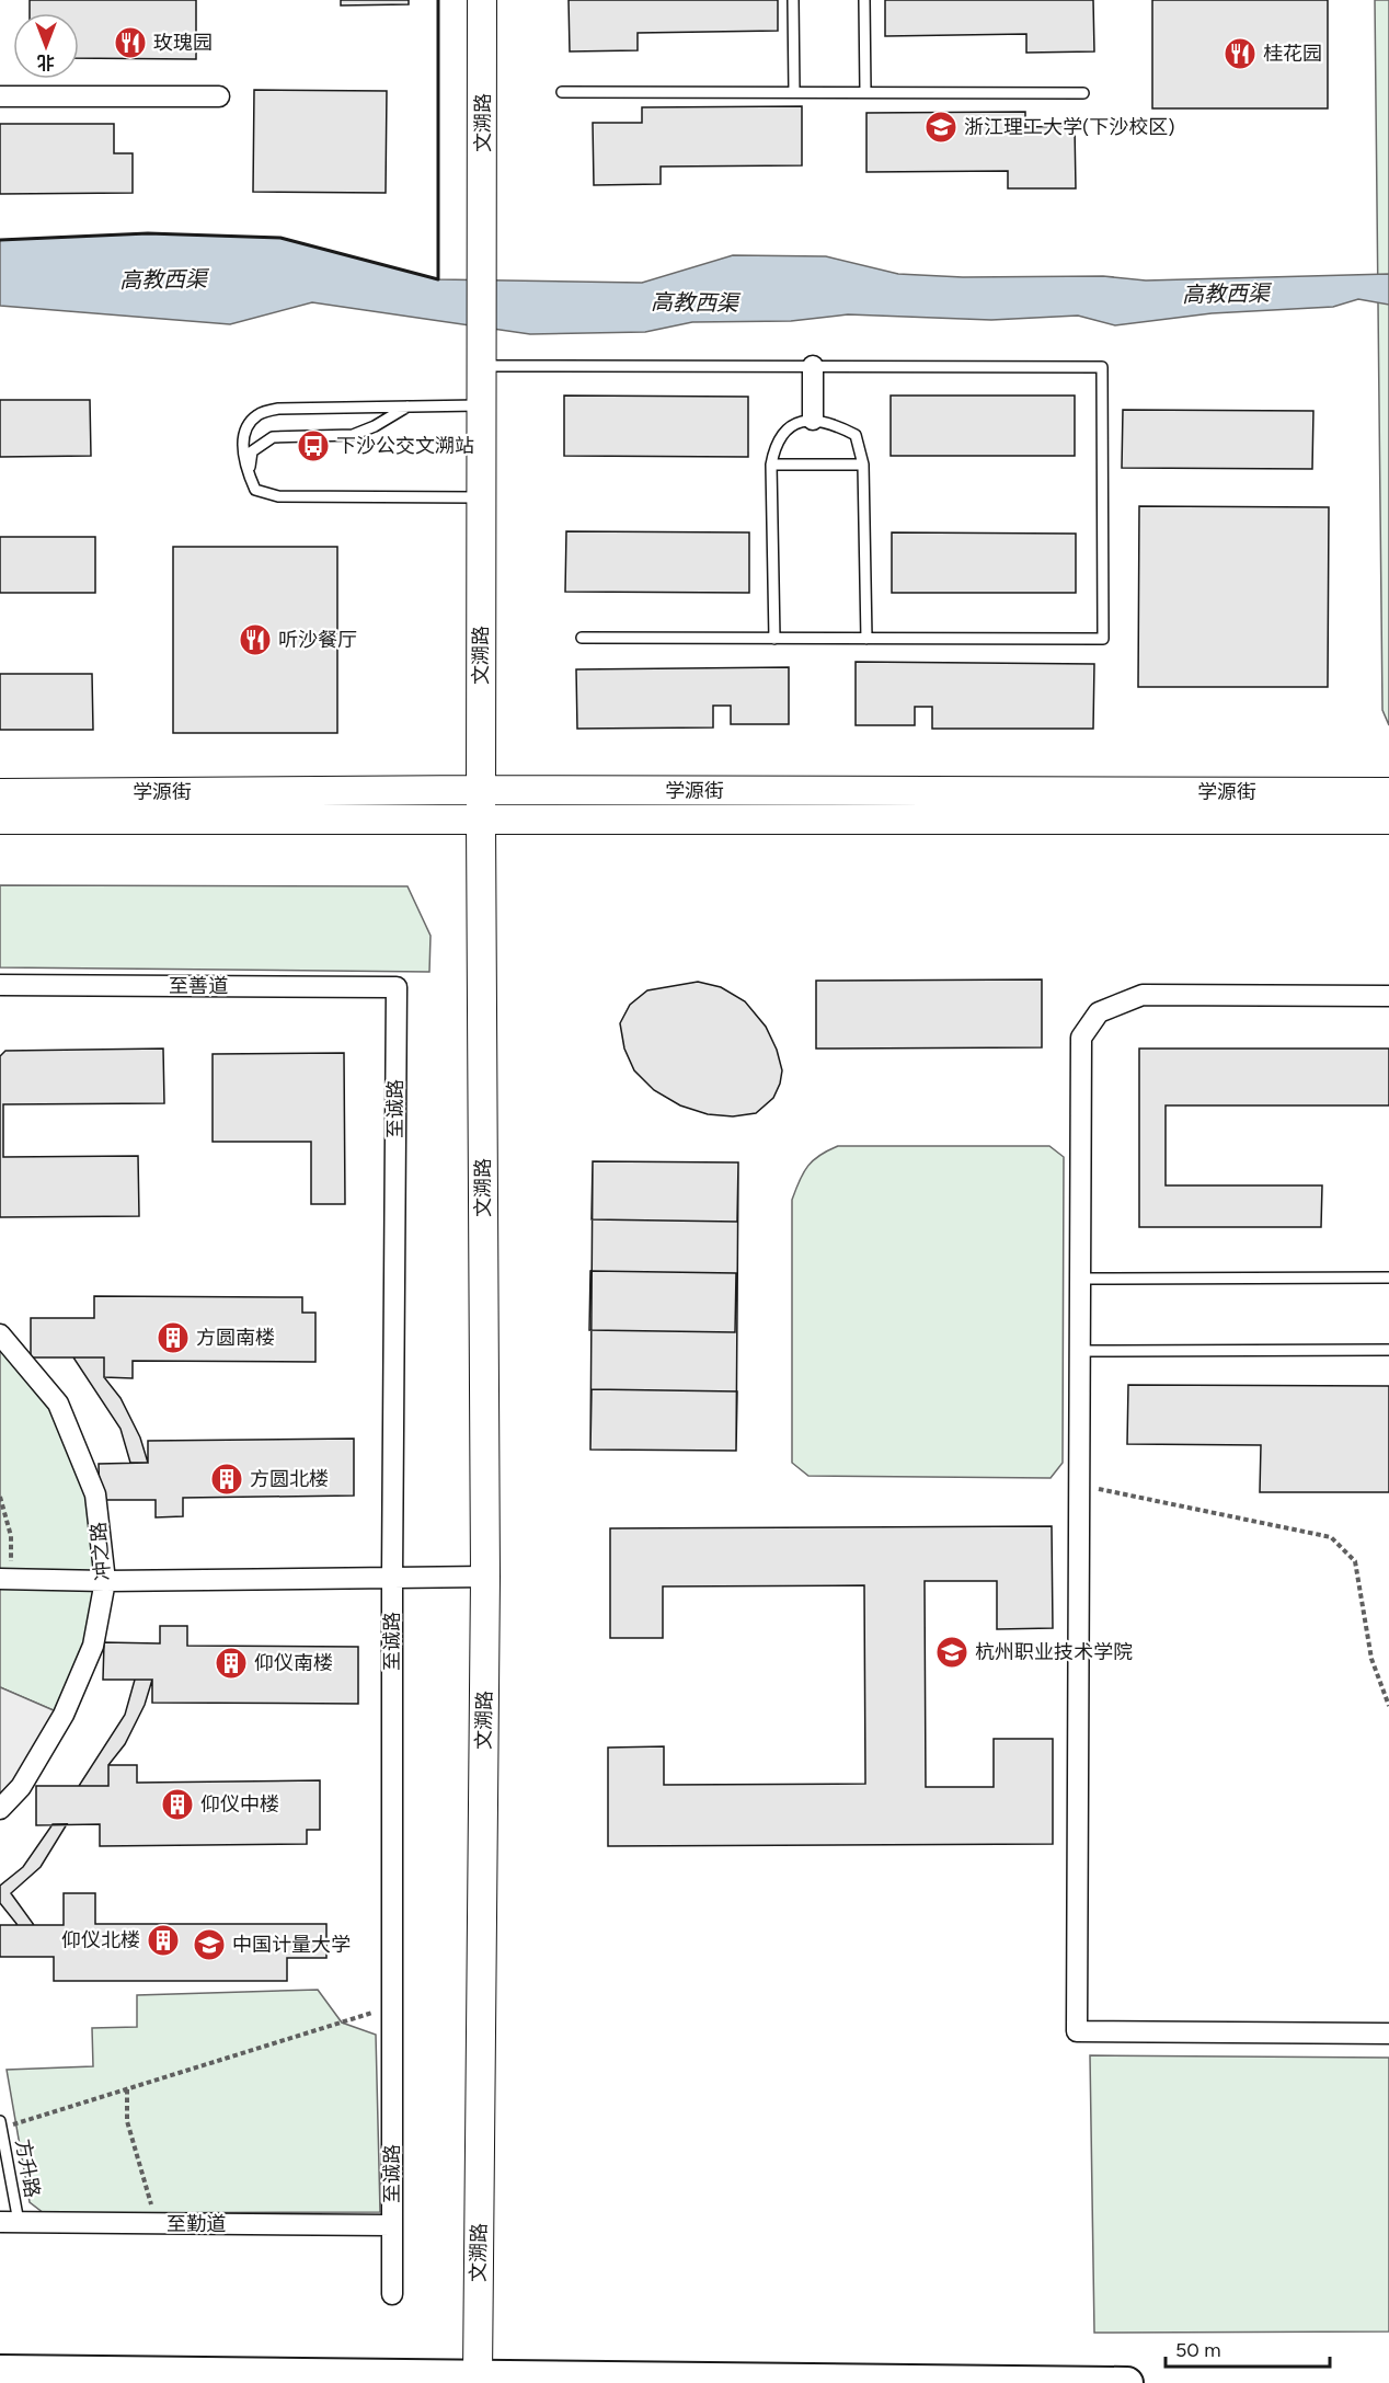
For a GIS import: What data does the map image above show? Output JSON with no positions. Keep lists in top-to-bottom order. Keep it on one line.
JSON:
{"streets":{"main road":["文溯路","学源街"],"street":["至善道","至诚路","冲之路","至勤道"],"lane":["方升路"]},"crossings":[["文溯路","学源街"],["至善道","至诚路"],["至诚路","至勤道"],["方升路","至勤道"]],"water":["高教西渠"],"places":{"restaurant":["玫瑰园","桂花园","听沙餐厅"],"school or university":["浙江理工大学(下沙校区)","杭州职业技术学院","中国计量大学"],"bus stop":["下沙公交文溯站"],"building":["方圆南楼","方圆北楼","仰仪南楼","仰仪中楼","仰仪北楼"]},"scale_bar":"50 m","north":"bottom"}
